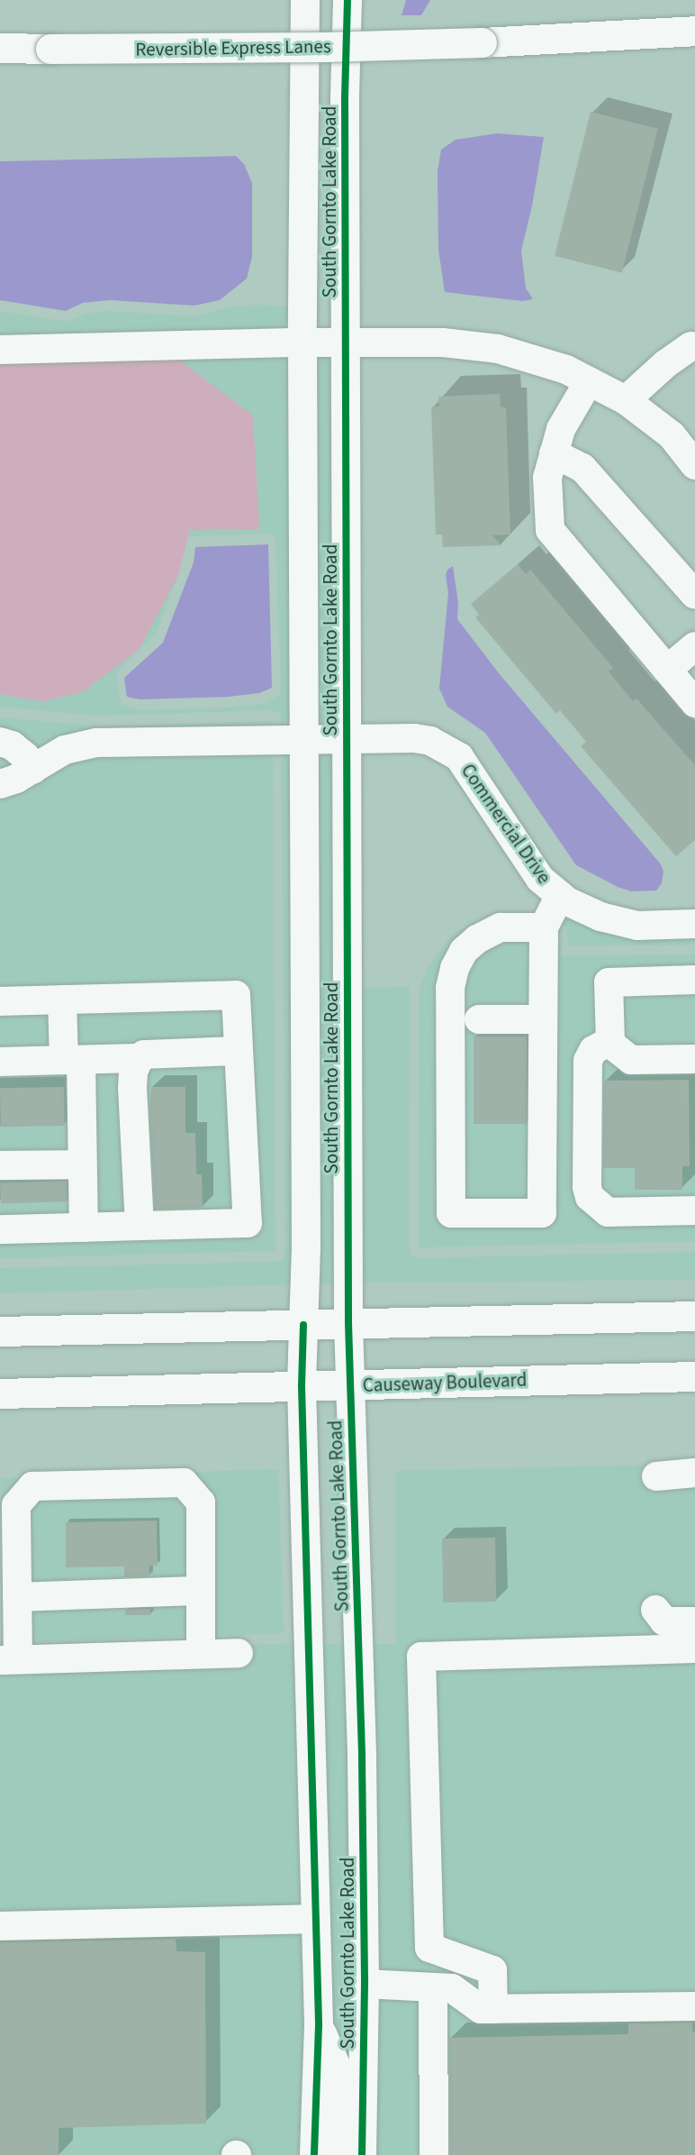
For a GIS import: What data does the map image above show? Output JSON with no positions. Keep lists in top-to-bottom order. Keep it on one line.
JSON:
{"streets":{"main road":["Reversible Express Lanes","Causeway Boulevard"],"street":["South Gornto Lake Road","Commercial Drive"]},"crossings":[["South Gornto Lake Road","Commercial Drive"],["South Gornto Lake Road","Causeway Boulevard"]]}
